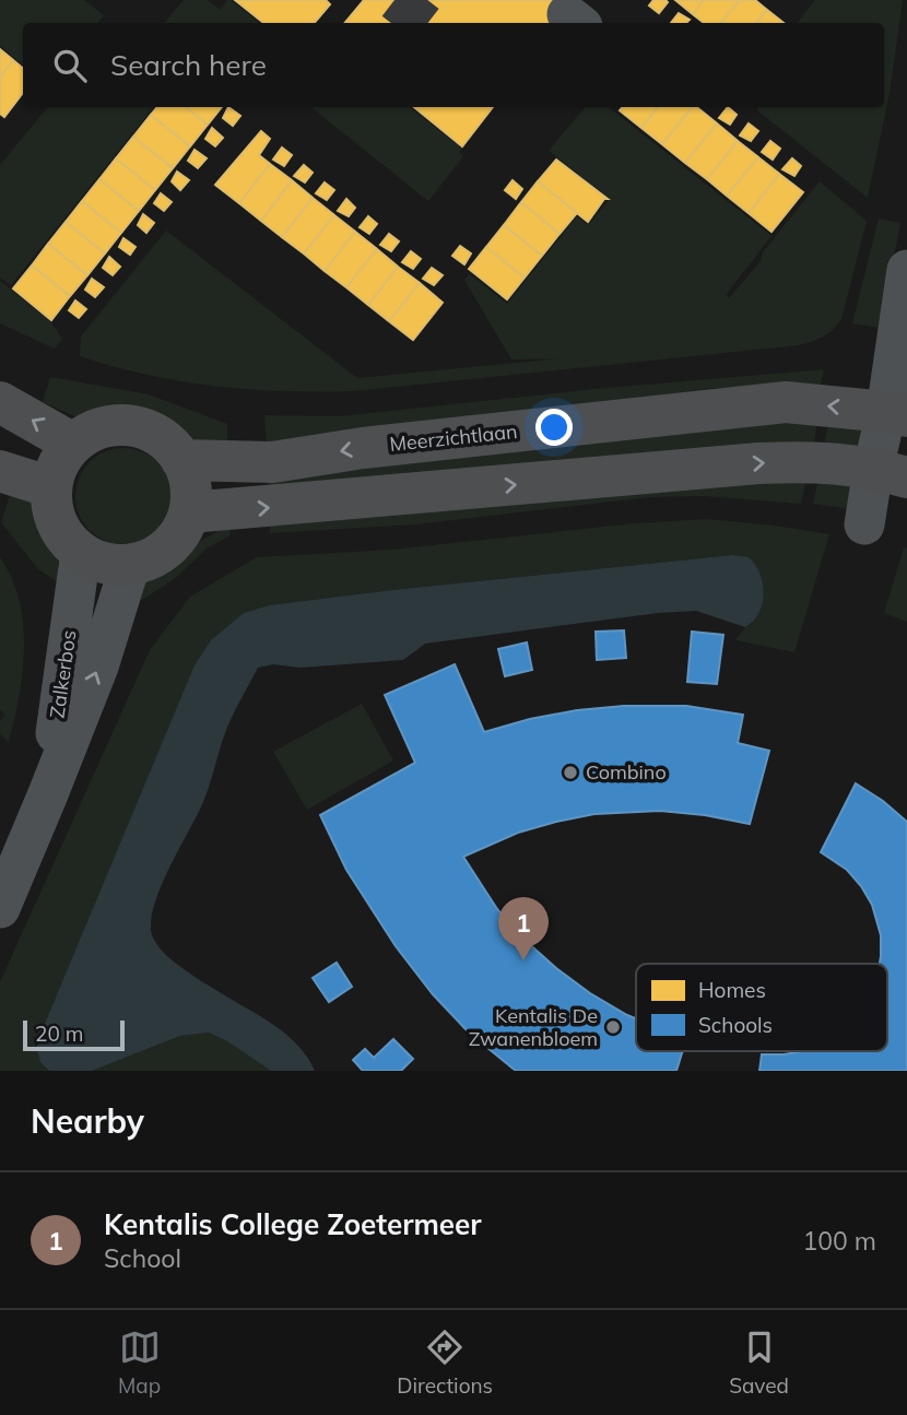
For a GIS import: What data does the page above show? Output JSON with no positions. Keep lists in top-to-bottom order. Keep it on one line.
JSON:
{"streets":{"street":["Meerzichtlaan","Zalkerbos"]},"crossings":[["Meerzichtlaan","Zalkerbos"]],"places":["Combino","Kentalis De Zwanenbloem"],"legend":["Homes","Schools"],"scale_bar":"20 m","page":{"search":"Search here","pins":"1","scale":"20 m","heading":"Nearby","list":[{"mark":"1","name":"Kentalis College Zoetermeer","note":"School","value":"100 m"}],"nav":["Map","Directions","Saved"]}}
